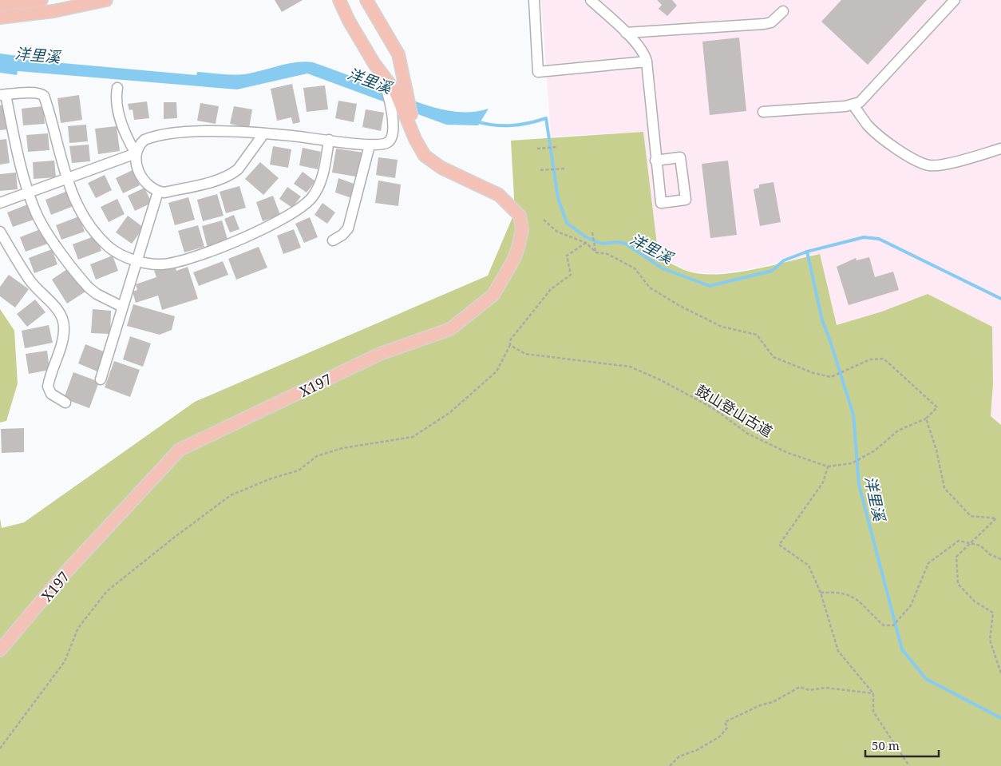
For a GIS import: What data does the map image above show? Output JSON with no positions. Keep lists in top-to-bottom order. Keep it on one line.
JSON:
{"streets":{"main road":["X197"],"path":["鼓山登山古道"]},"water":["洋里溪"],"scale_bar":"50 m"}
